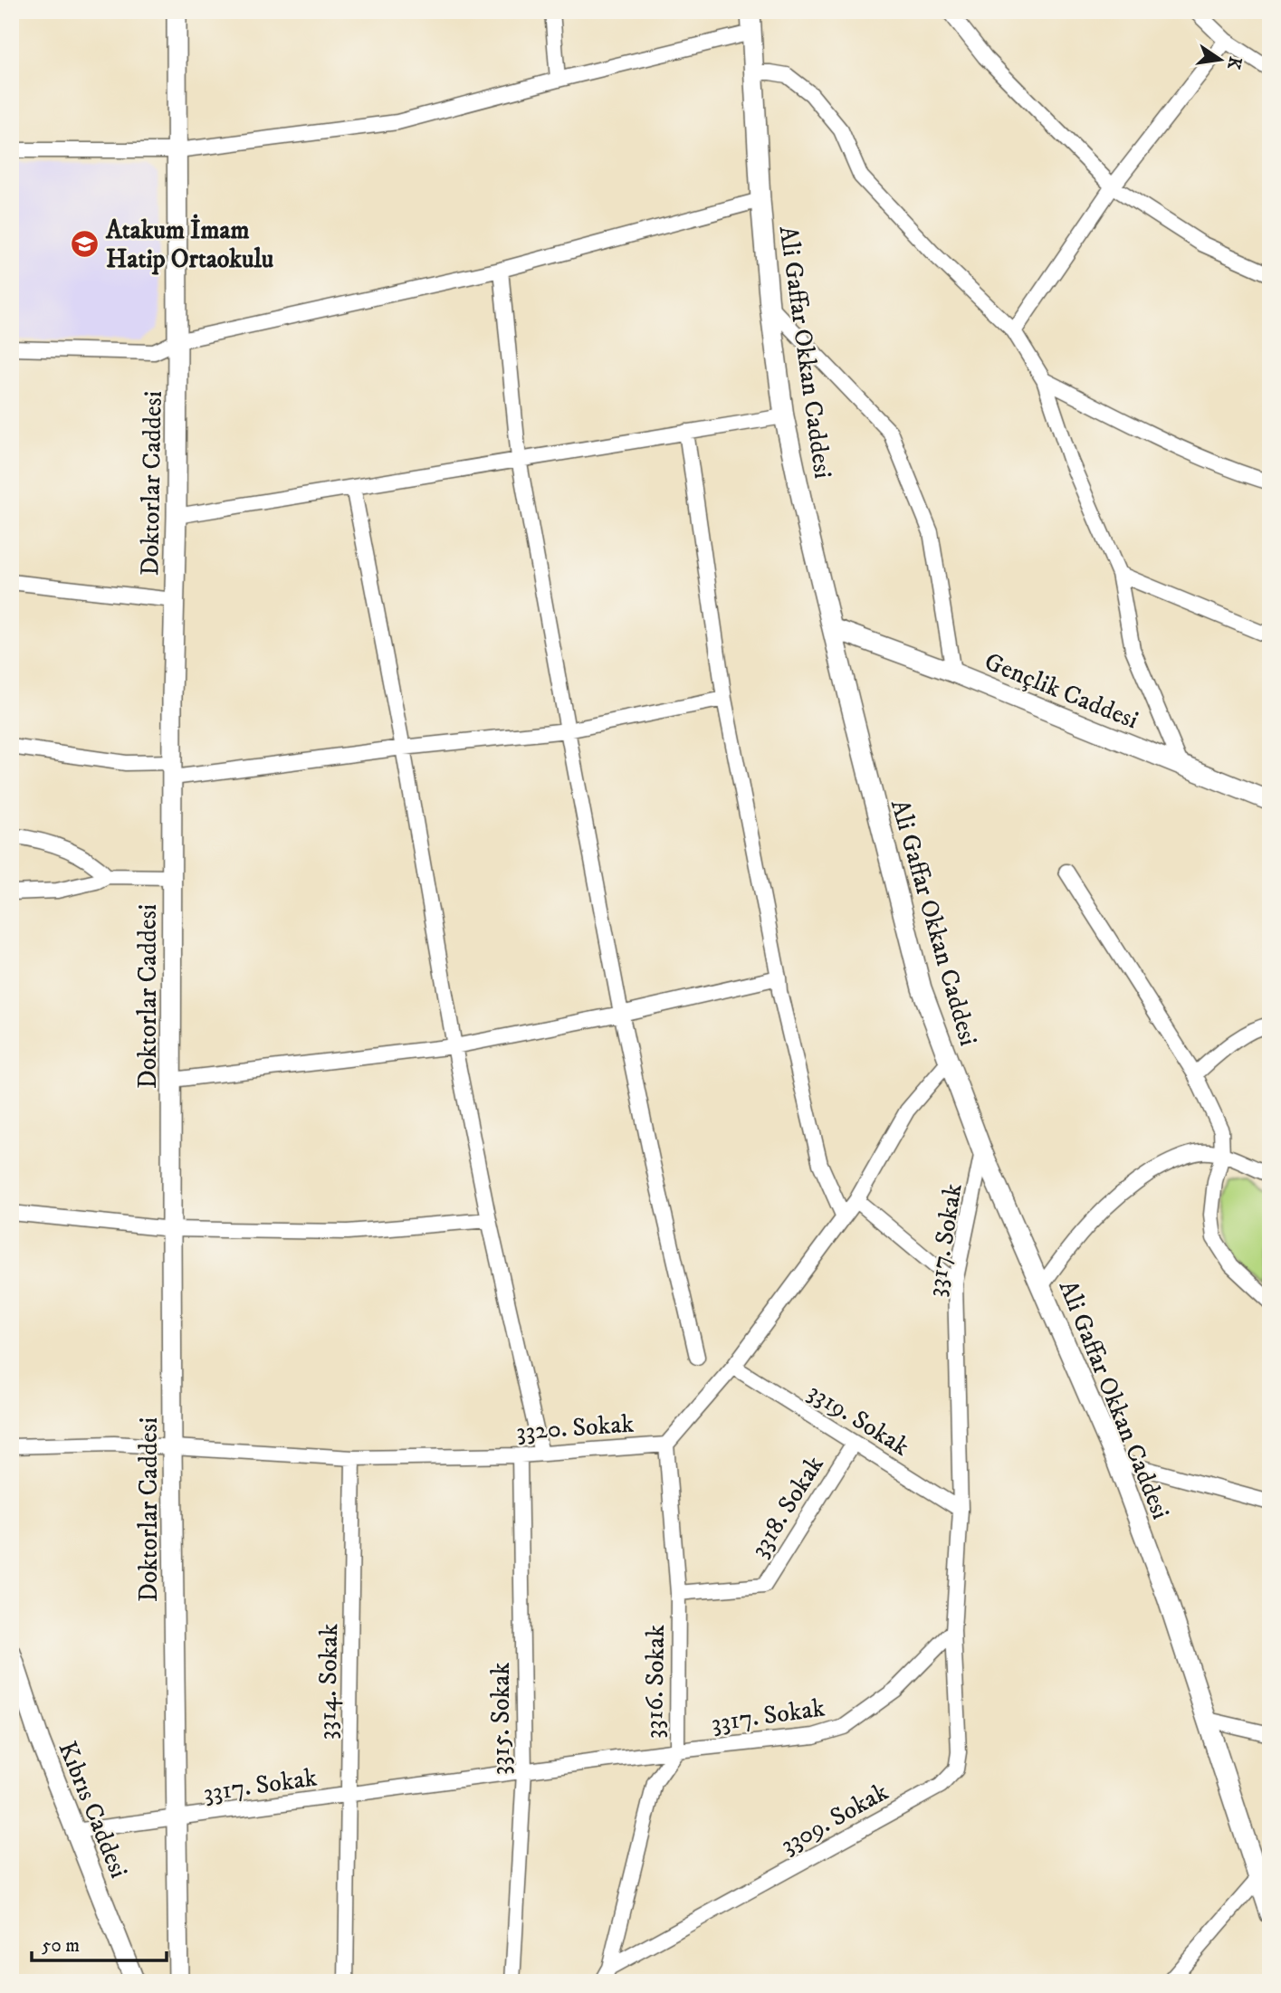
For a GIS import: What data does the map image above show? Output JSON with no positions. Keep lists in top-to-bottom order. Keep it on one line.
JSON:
{"streets":{"street":["Ali Gaffar Okkan Caddesi","Doktorlar Caddesi","Gençlik Caddesi","3317. Sokak","3319. Sokak","3320. Sokak","3318. Sokak","3314. Sokak","3316. Sokak","3315. Sokak","Kıbrıs Caddesi","3309. Sokak"]},"crossings":[["Ali Gaffar Okkan Caddesi","Gençlik Caddesi"],["Ali Gaffar Okkan Caddesi","3317. Sokak"],["Ali Gaffar Okkan Caddesi","3320. Sokak"],["Doktorlar Caddesi","3317. Sokak"],["Doktorlar Caddesi","3320. Sokak"],["3317. Sokak","3319. Sokak"],["3317. Sokak","3314. Sokak"],["3317. Sokak","3316. Sokak"],["3317. Sokak","3315. Sokak"],["3317. Sokak","Kıbrıs Caddesi"],["3317. Sokak","3309. Sokak"],["3319. Sokak","3320. Sokak"],["3319. Sokak","3318. Sokak"],["3320. Sokak","3314. Sokak"],["3320. Sokak","3316. Sokak"],["3320. Sokak","3315. Sokak"],["3318. Sokak","3316. Sokak"],["3316. Sokak","3309. Sokak"]],"places":{"school or university":["Atakum İmam Hatip Ortaokulu"]},"scale_bar":"50 m","north":"right"}
